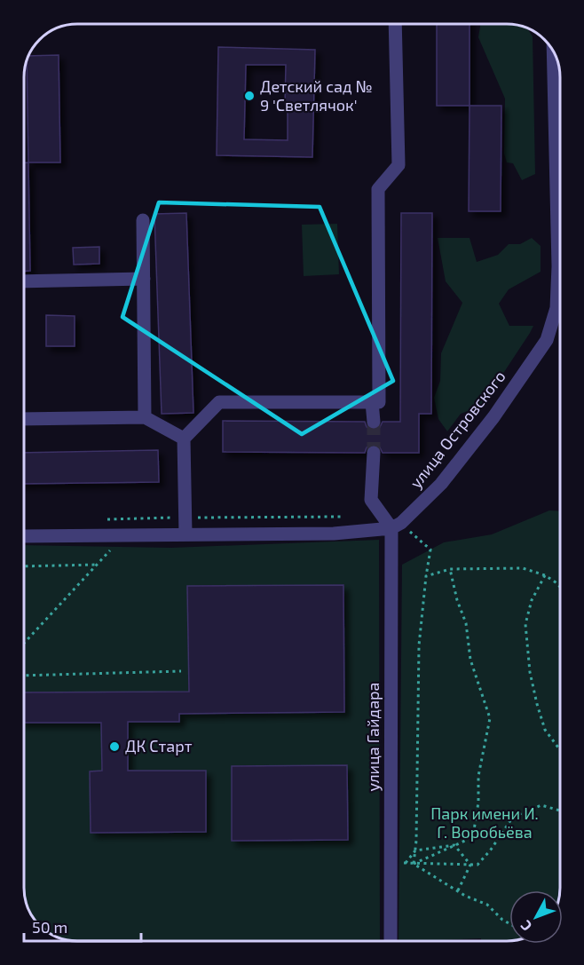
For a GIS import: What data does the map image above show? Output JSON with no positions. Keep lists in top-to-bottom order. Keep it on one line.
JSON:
{"streets":{"street":["улица Островского","улица Гайдара"]},"crossings":[["улица Островского","улица Гайдара"]],"parks":["Парк имени И. Г. Воробьёва"],"places":["Детский сад № 9 'Светлячок'","ДК Старт"],"scale_bar":"50 m","north":"bottom left"}
